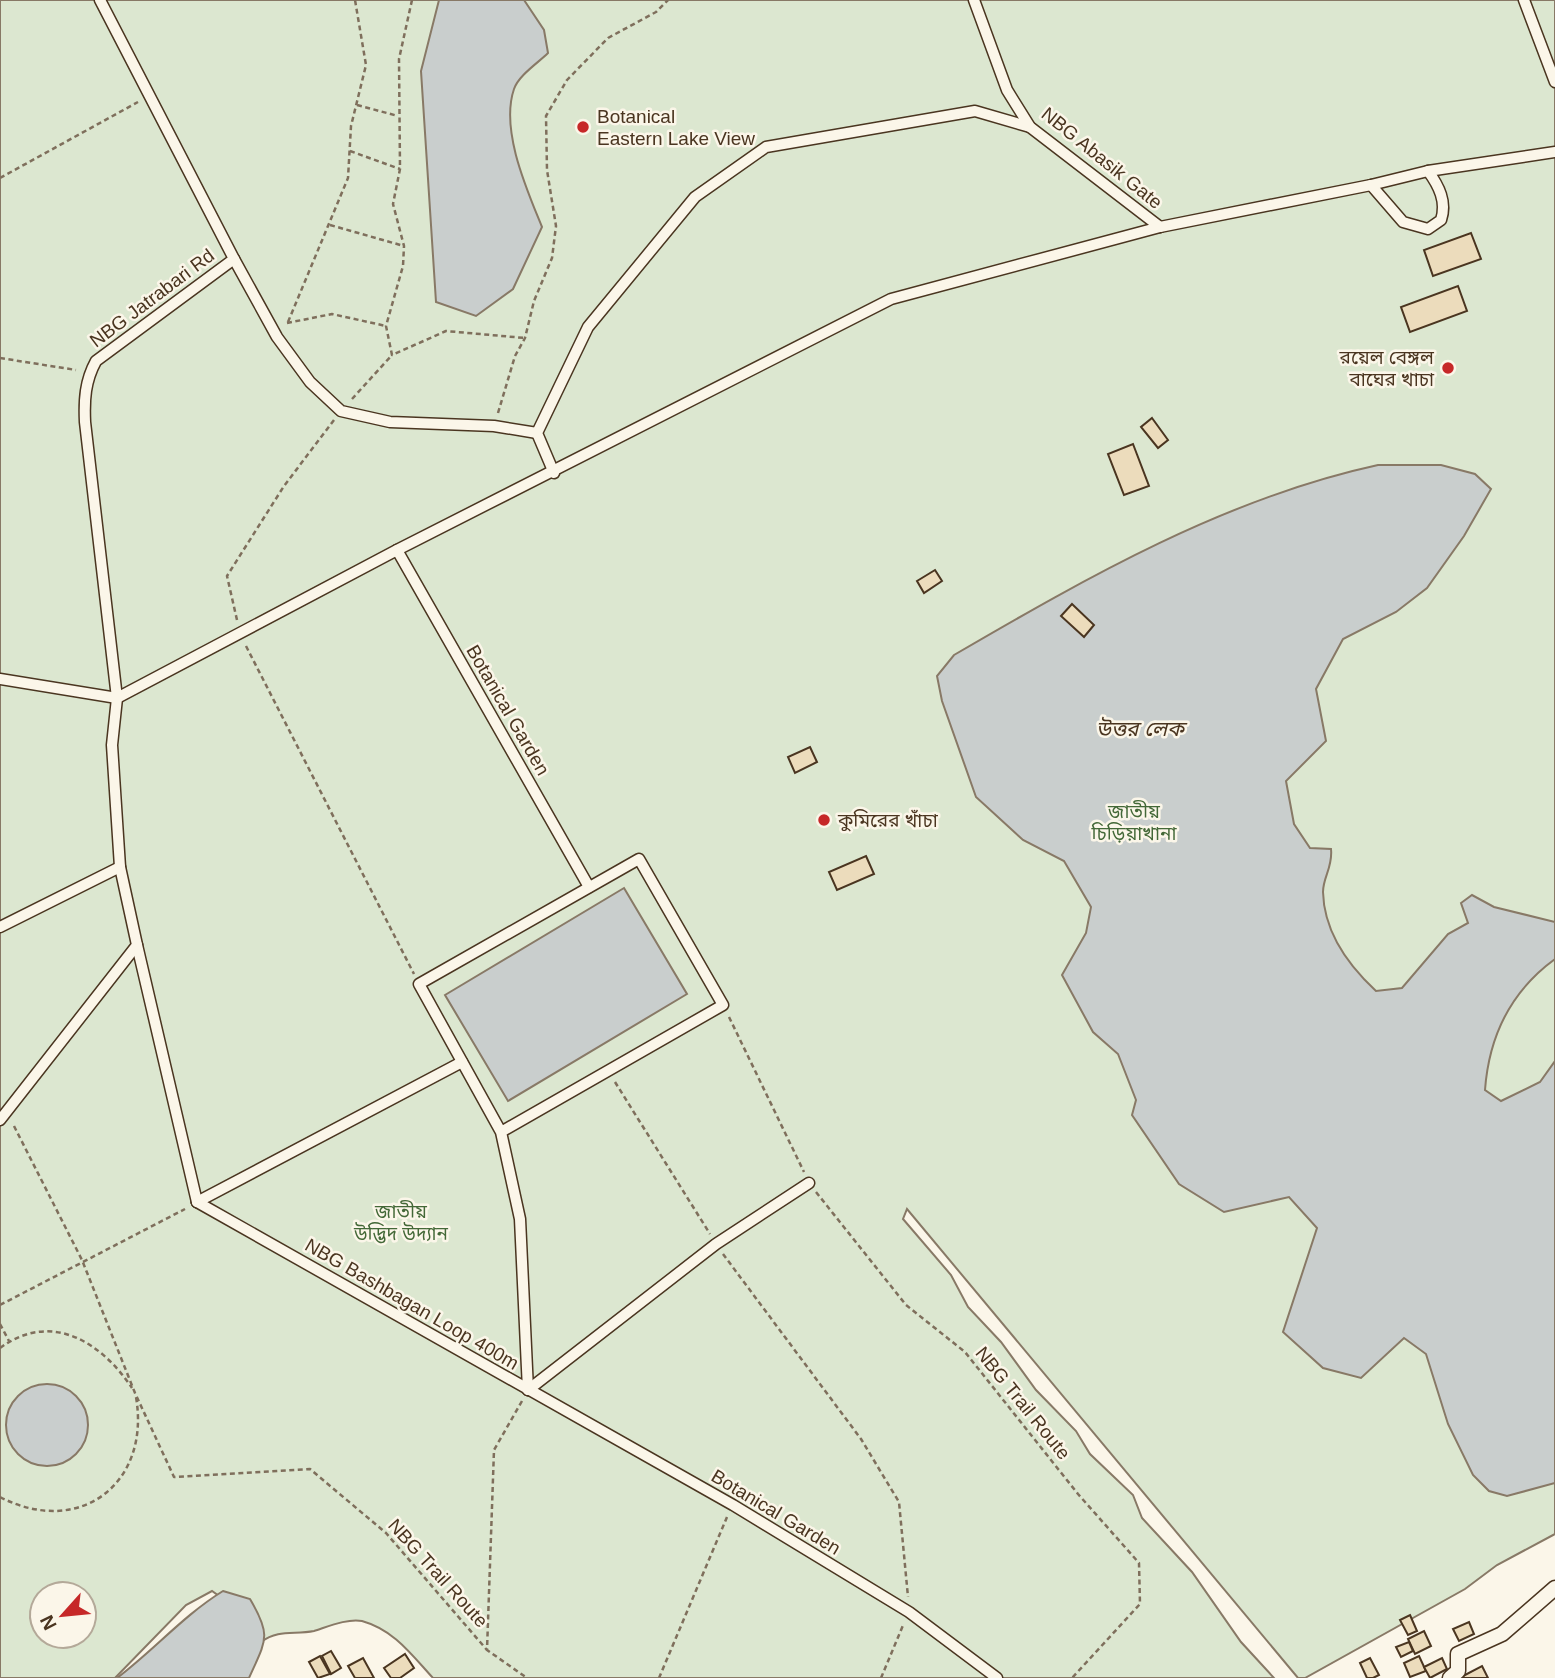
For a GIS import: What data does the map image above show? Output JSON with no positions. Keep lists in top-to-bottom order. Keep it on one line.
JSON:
{"streets":{"street":["NBG Abasik Gate","NBG Jatrabari Rd","Botanical Garden","NBG Bashbagan Loop 400m"],"path":["NBG Trail Route"]},"crossings":[["Botanical Garden","NBG Bashbagan Loop 400m"],["Botanical Garden","NBG Trail Route"],["NBG Bashbagan Loop 400m","NBG Trail Route"]],"water":["উত্তর লেক"],"parks":["জাতীয় চিড়িয়াখানা","জাতীয় উদ্ভিদ উদ্যান"],"places":["Botanical Eastern Lake View","রয়েল বেঙ্গল বাঘের খাচা","কুমিরের খাঁচা"],"north":"bottom left"}
